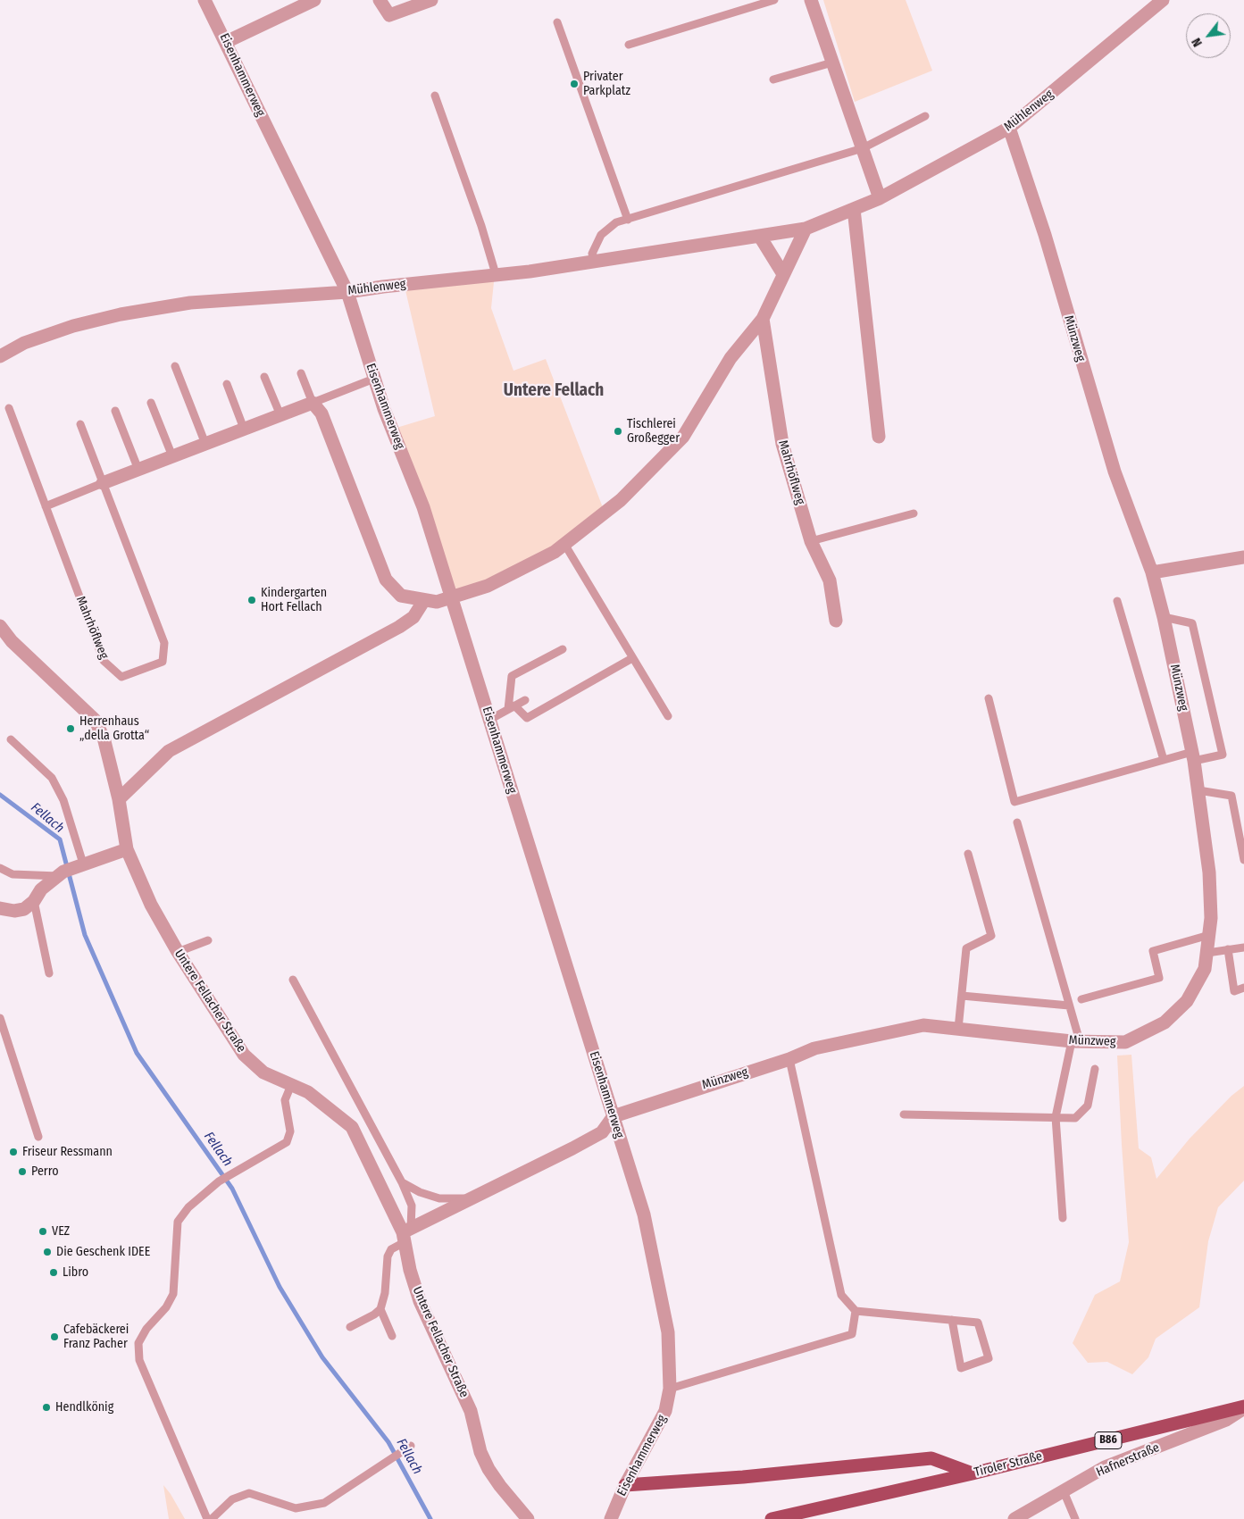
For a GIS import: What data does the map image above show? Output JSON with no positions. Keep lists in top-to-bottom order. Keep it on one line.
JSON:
{"streets":{"main road":["B86","Tiroler Straße"],"street":["Eisenhammerweg","Mühlenweg","Münzweg","Mahrhöflweg","Untere Fellacher Straße","Hafnerstraße"]},"crossings":[["Eisenhammerweg","Mühlenweg"],["Eisenhammerweg","Münzweg"],["Mühlenweg","Münzweg"],["Hafnerstraße","Tiroler Straße"]],"districts":["Untere Fellach"],"water":["Fellach"],"places":["Privater Parkplatz","Tischlerei Großegger","Kindergarten Hort Fellach","Herrenhaus „della Grotta“","Friseur Ressmann","Perro","VEZ","Die Geschenk IDEE","Libro","Cafebäckerei Franz Pacher","Hendlkönig"],"north":"bottom left"}
